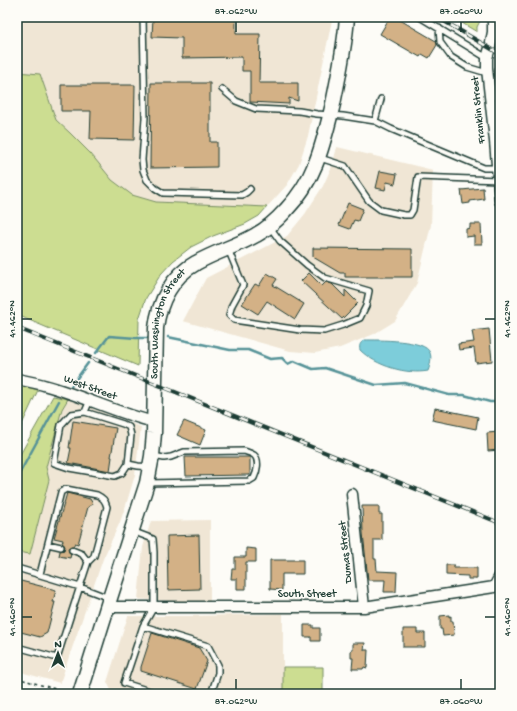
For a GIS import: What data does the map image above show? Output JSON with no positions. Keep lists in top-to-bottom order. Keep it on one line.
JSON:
{"streets":{"main road":["South Washington Street"],"street":["Franklin Street","West Street","Dumas Street","South Street"]},"crossings":[["South Washington Street","West Street"],["South Washington Street","South Street"],["Dumas Street","South Street"]],"north":"top","coordinates":["87.062°W","87.060°W","41.462°N","41.460°N"]}
